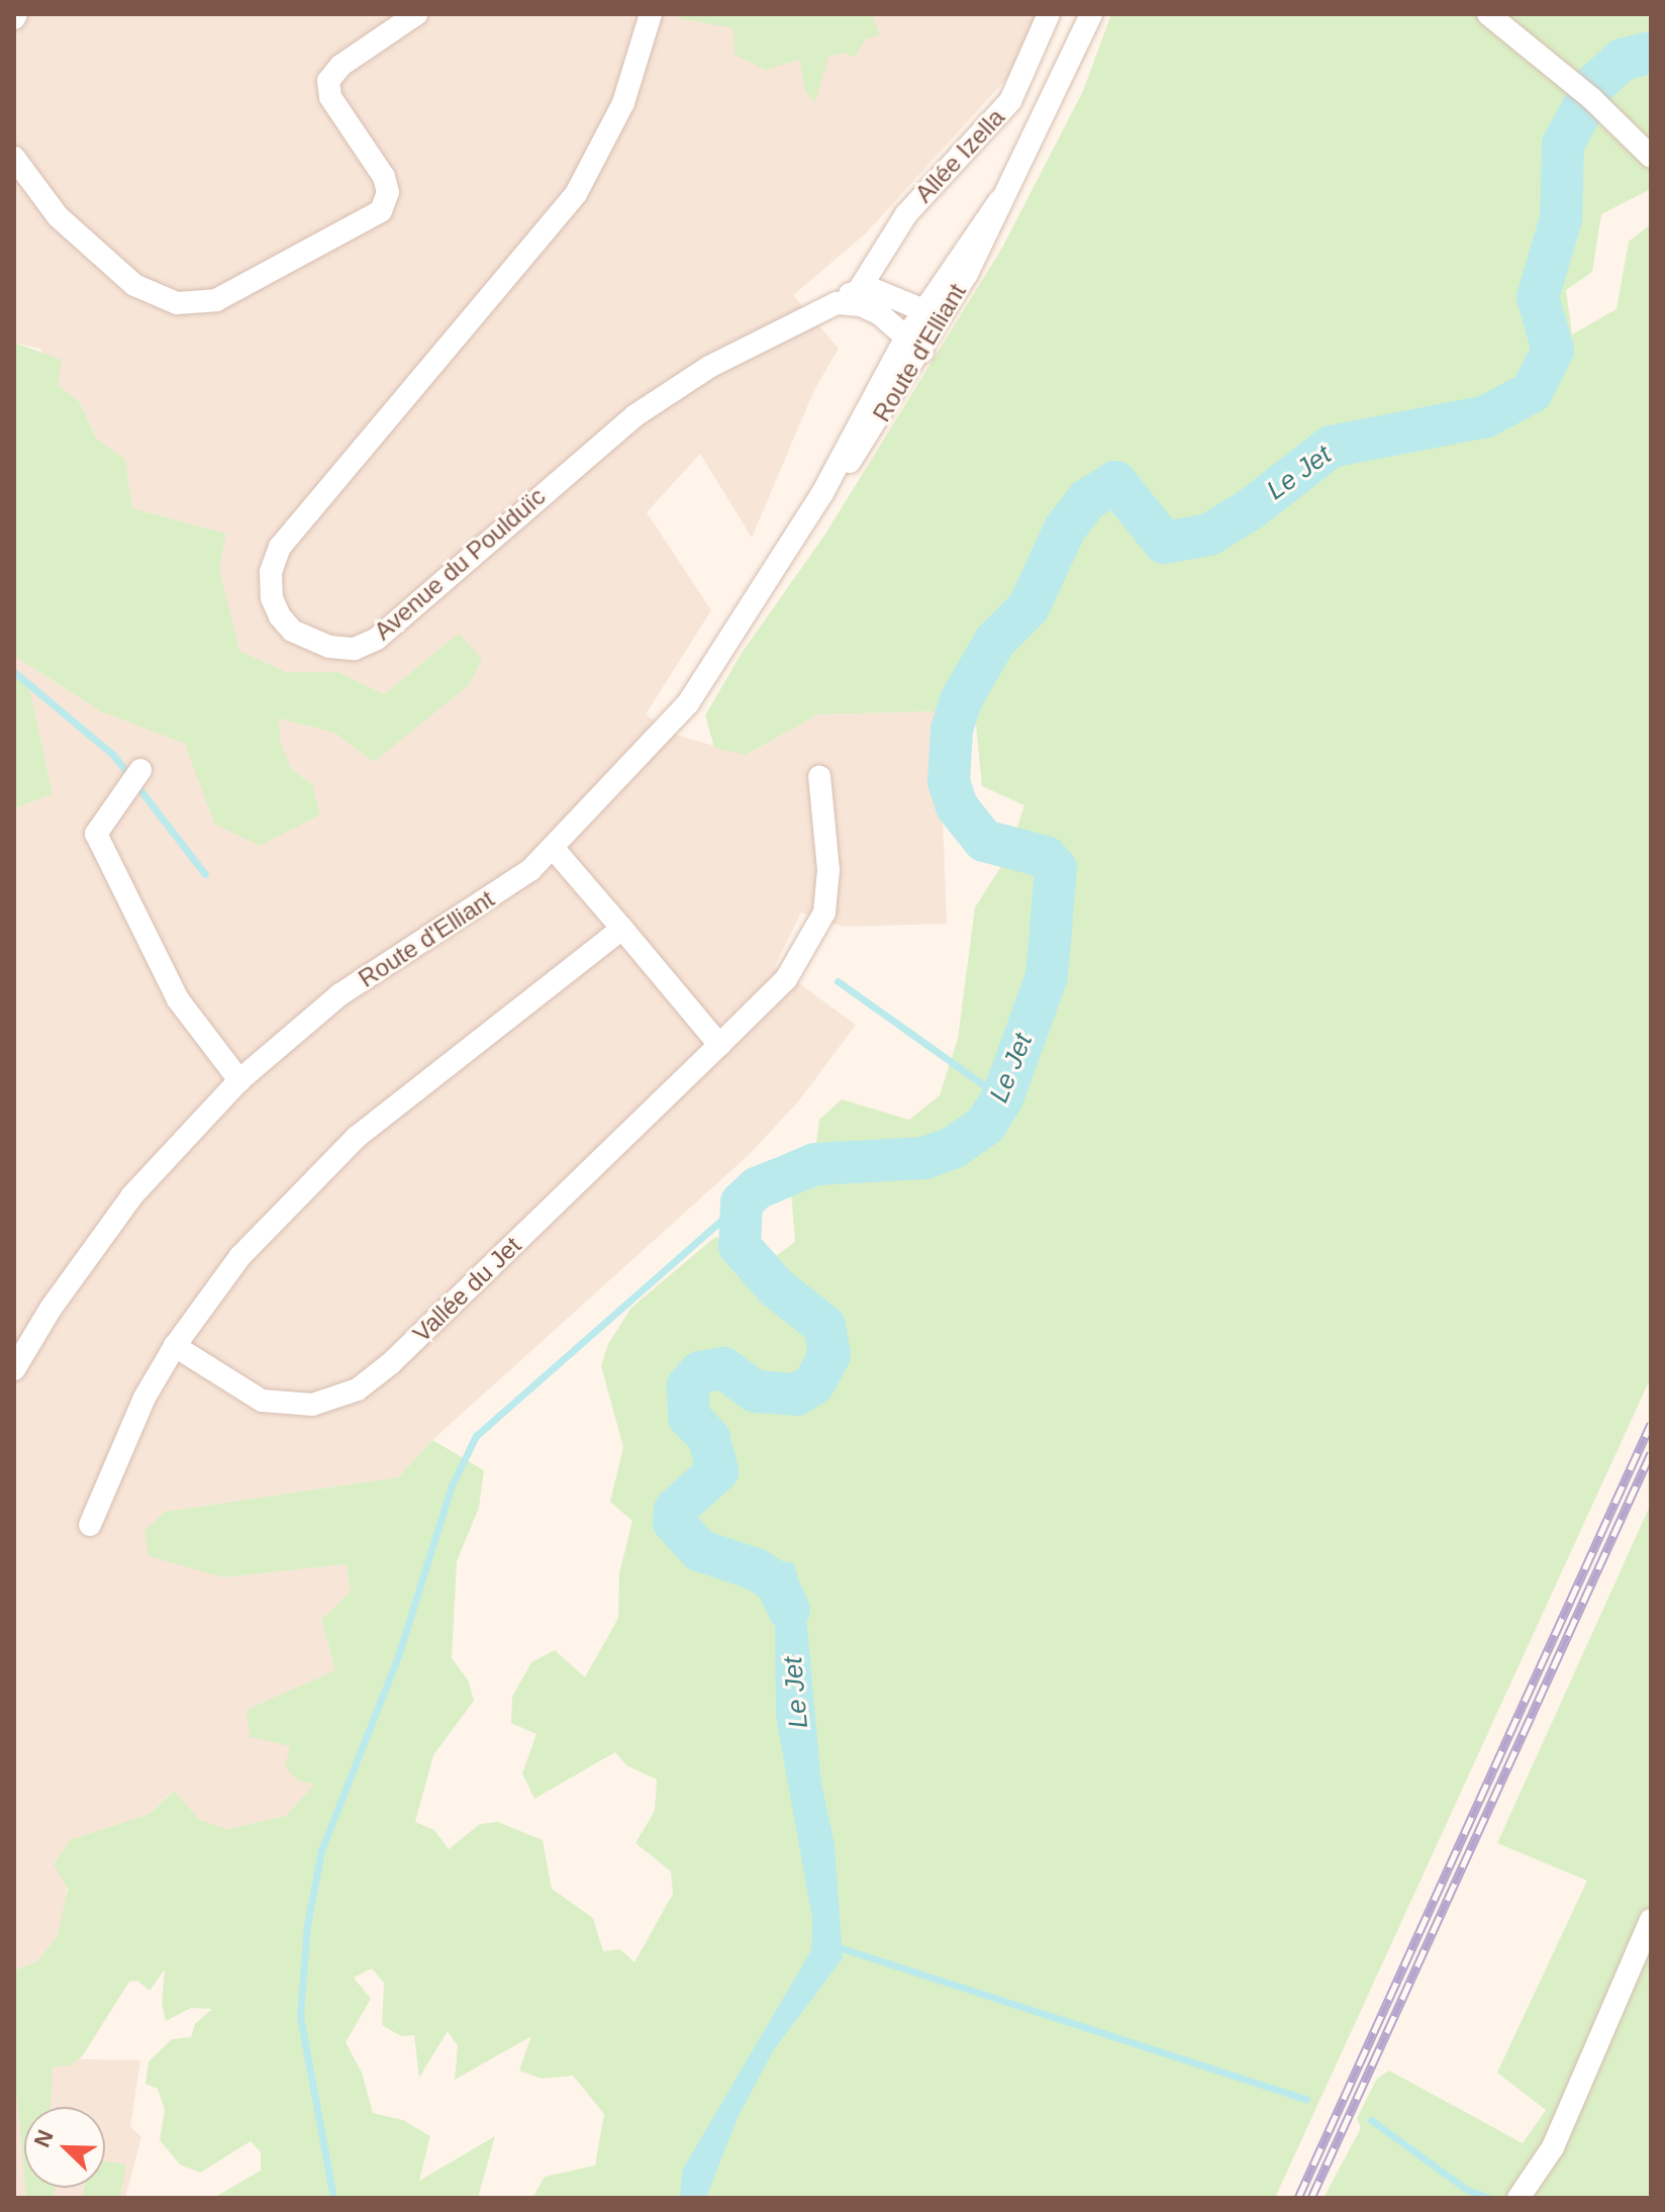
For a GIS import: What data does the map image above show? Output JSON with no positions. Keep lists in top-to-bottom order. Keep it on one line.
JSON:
{"streets":{"street":["Allée Izella","Route d'Elliant","Avenue du Poulduïc","Vallée du Jet"]},"crossings":[["Allée Izella","Avenue du Poulduïc"]],"water":["Le Jet"],"north":"top left"}
